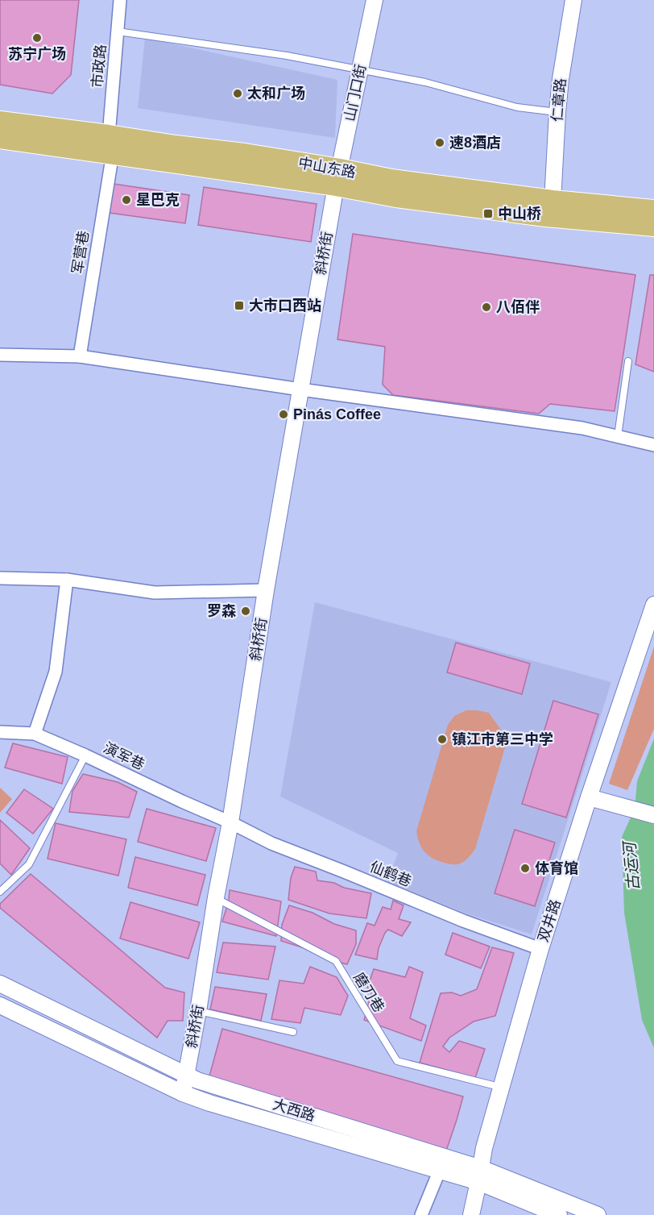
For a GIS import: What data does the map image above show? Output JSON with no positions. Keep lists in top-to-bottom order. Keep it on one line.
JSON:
{"streets":{"main road":["中山东路"],"street":["市政路","山门口街","仁章路","军营巷","斜桥街","演军巷","仙鹤巷","双井路","大西路"],"lane":["磨刀巷"]},"crossings":[["市政路","中山东路"],["市政路","军营巷"],["山门口街","中山东路"],["山门口街","斜桥街"],["仁章路","中山东路"],["中山东路","军营巷"],["中山东路","斜桥街"],["斜桥街","演军巷"],["斜桥街","仙鹤巷"],["斜桥街","磨刀巷"],["斜桥街","大西路"],["演军巷","仙鹤巷"],["仙鹤巷","双井路"],["双井路","磨刀巷"],["双井路","大西路"]],"water":["古运河"],"places":{"other":["苏宁广场","太和广场","速8酒店","星巴克","八佰伴","Pinás Coffee","罗森","镇江市第三中学","体育馆"],"transit":["中山桥","大市口西站"]}}
